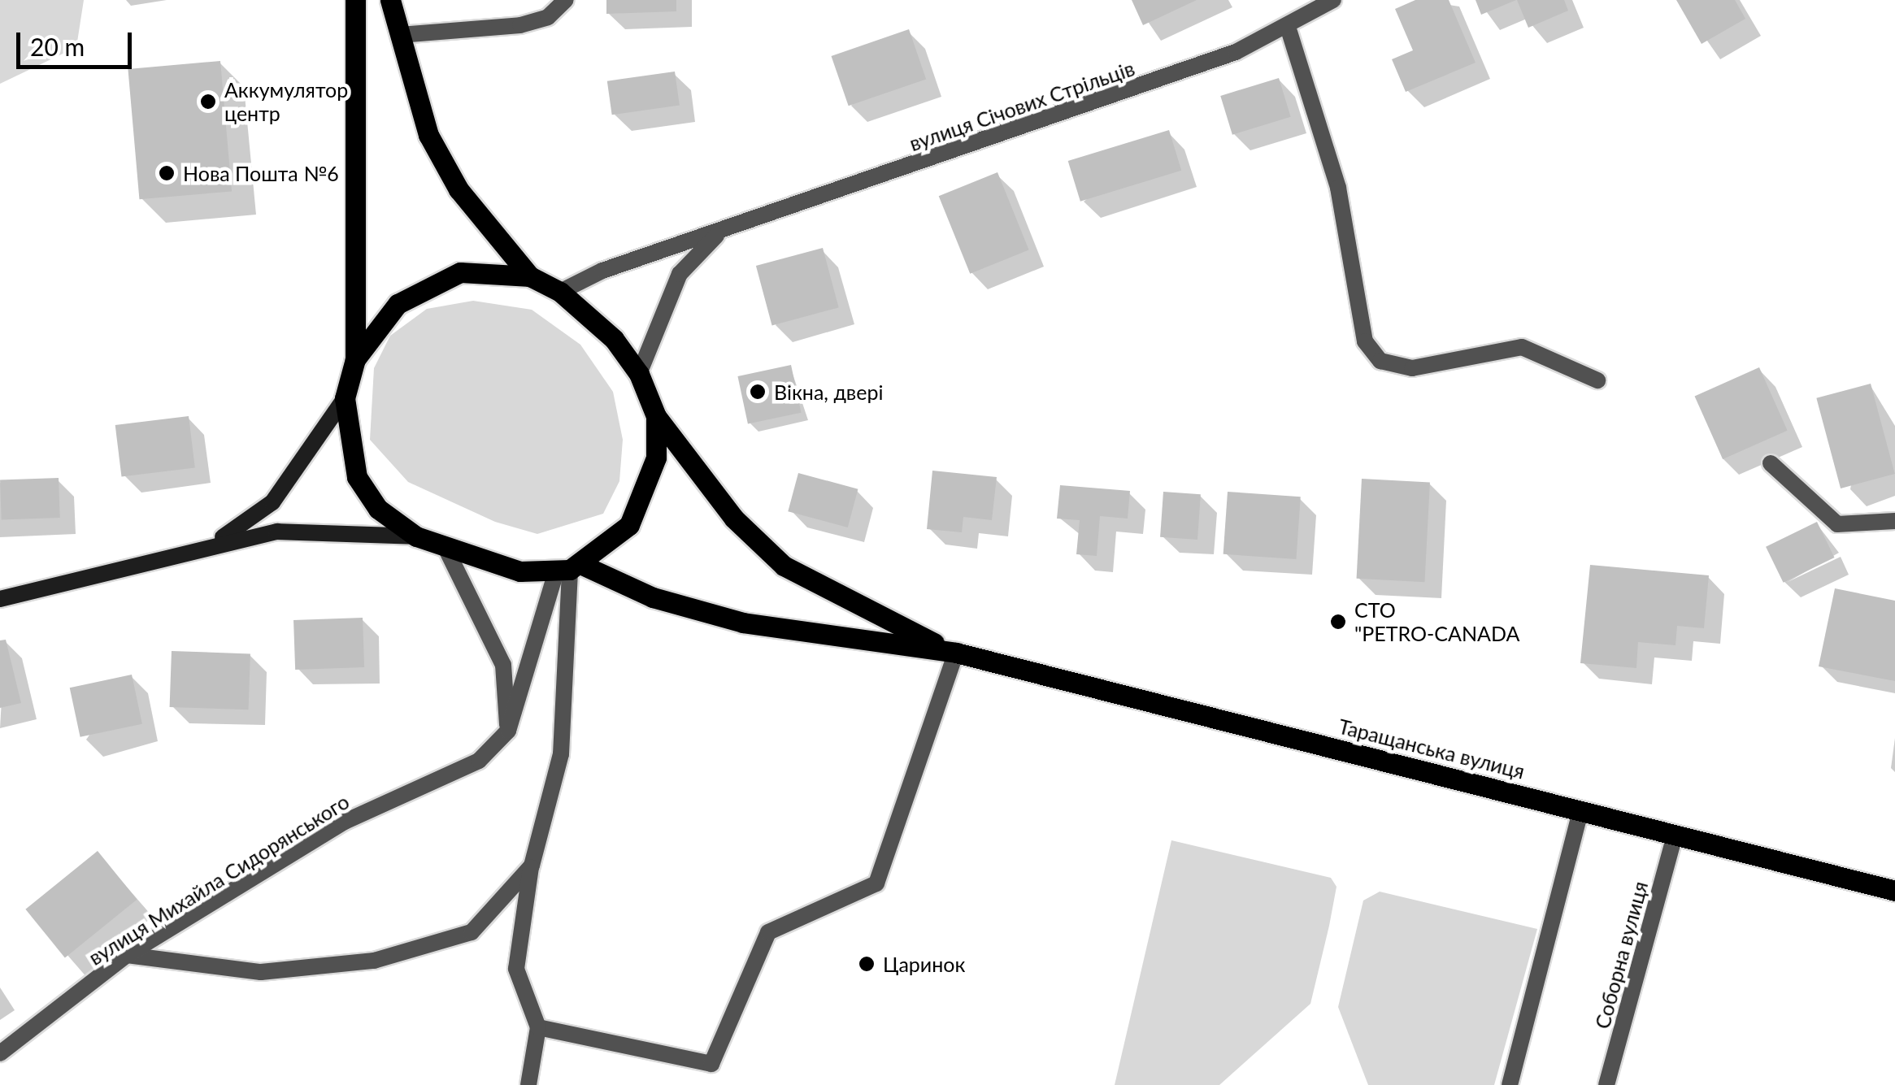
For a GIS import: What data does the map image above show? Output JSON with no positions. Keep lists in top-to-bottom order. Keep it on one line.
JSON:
{"streets":{"main road":["Таращанська вулиця"],"street":["вулиця Січових Стрільців","вулиця Михайла Сидорянського","Соборна вулиця"]},"crossings":[["Таращанська вулиця","Соборна вулиця"]],"places":["Аккумулятор центр","Нова Пошта №6","Вікна, двері","СТО \"PETRO-CANADA","Царинок"],"scale_bar":"20 m"}
